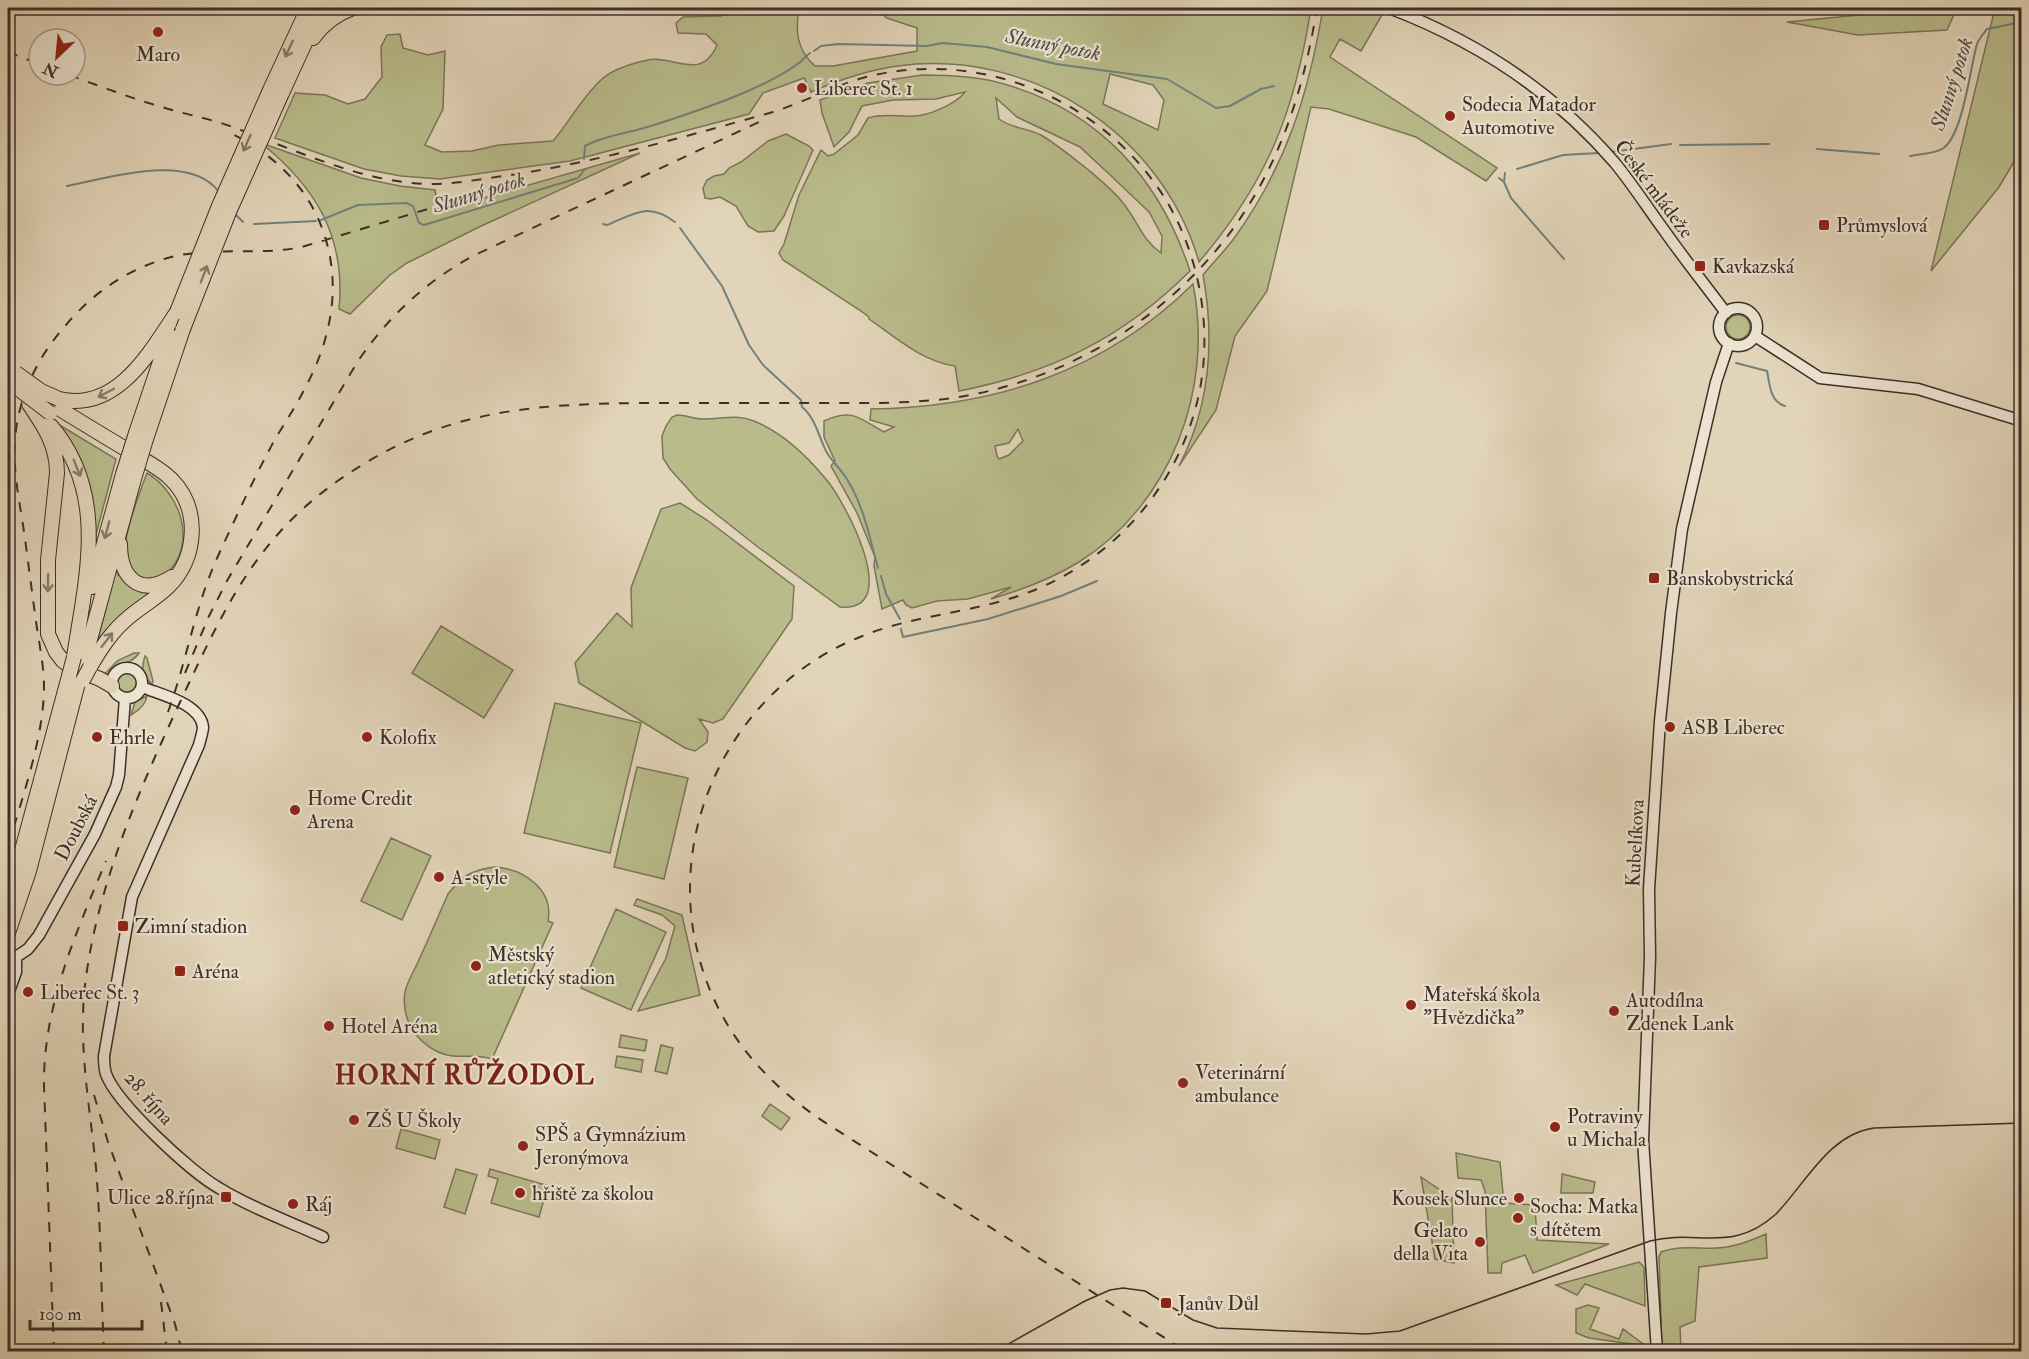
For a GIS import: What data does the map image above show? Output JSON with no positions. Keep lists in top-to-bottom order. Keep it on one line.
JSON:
{"streets":{"street":["České mládeže","Doubská","Kubelíkova","28. října"]},"crossings":[["České mládeže","Kubelíkova"],["Doubská","28. října"]],"districts":["HORNÍ RŮŽODOL"],"water":["Slunný potok"],"places":{"other":["Maro","Liberec St. 1","Sodecia Matador Automotive","ASB Liberec","Ehrle","Kolofix","Home Credit Arena","A-style","Městský atletický stadion","Liberec St. 3","Mateřská škola \"Hvězdička\"","Autodílna Zdenek Lank","Hotel Aréna","Veterinární ambulance","ZŠ U Školy","Potraviny u Michala","SPŠ a Gymnázium Jeronýmova","hřiště za školou","Kousek Slunce","Ráj","Socha: Matka s dítětem","Gelato della Vita"],"transit":["Průmyslová","Kavkazská","Banskobystrická","Zimní stadion","Aréna","Ulice 28.října","Janův Důl"]},"scale_bar":"100 m","north":"bottom left"}
